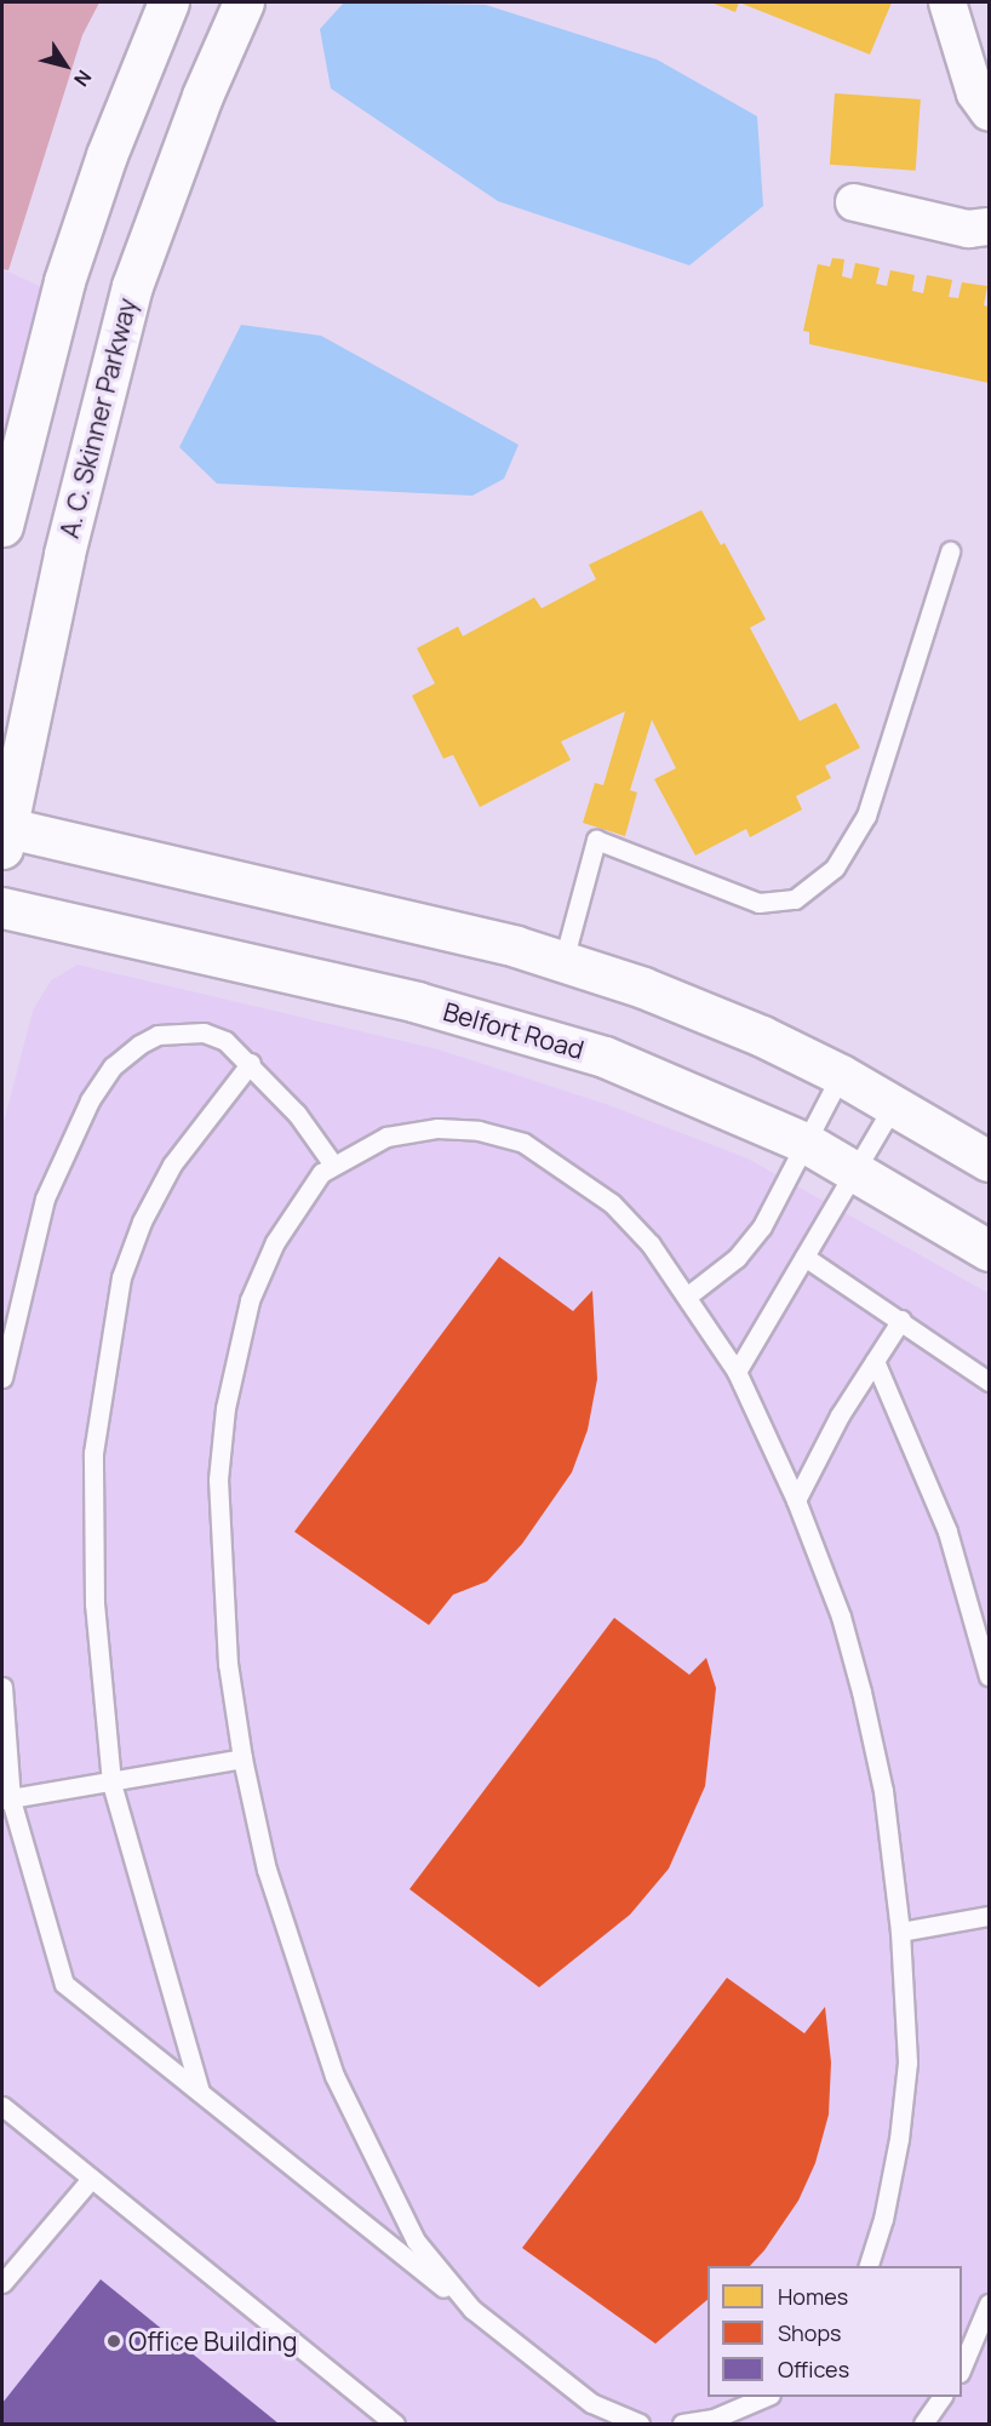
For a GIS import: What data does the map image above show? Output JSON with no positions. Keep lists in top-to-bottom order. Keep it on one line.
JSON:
{"streets":{"main road":["A. C. Skinner Parkway","Belfort Road"]},"places":["Office Building"],"legend":["Homes","Shops","Offices"],"north":"bottom right"}
